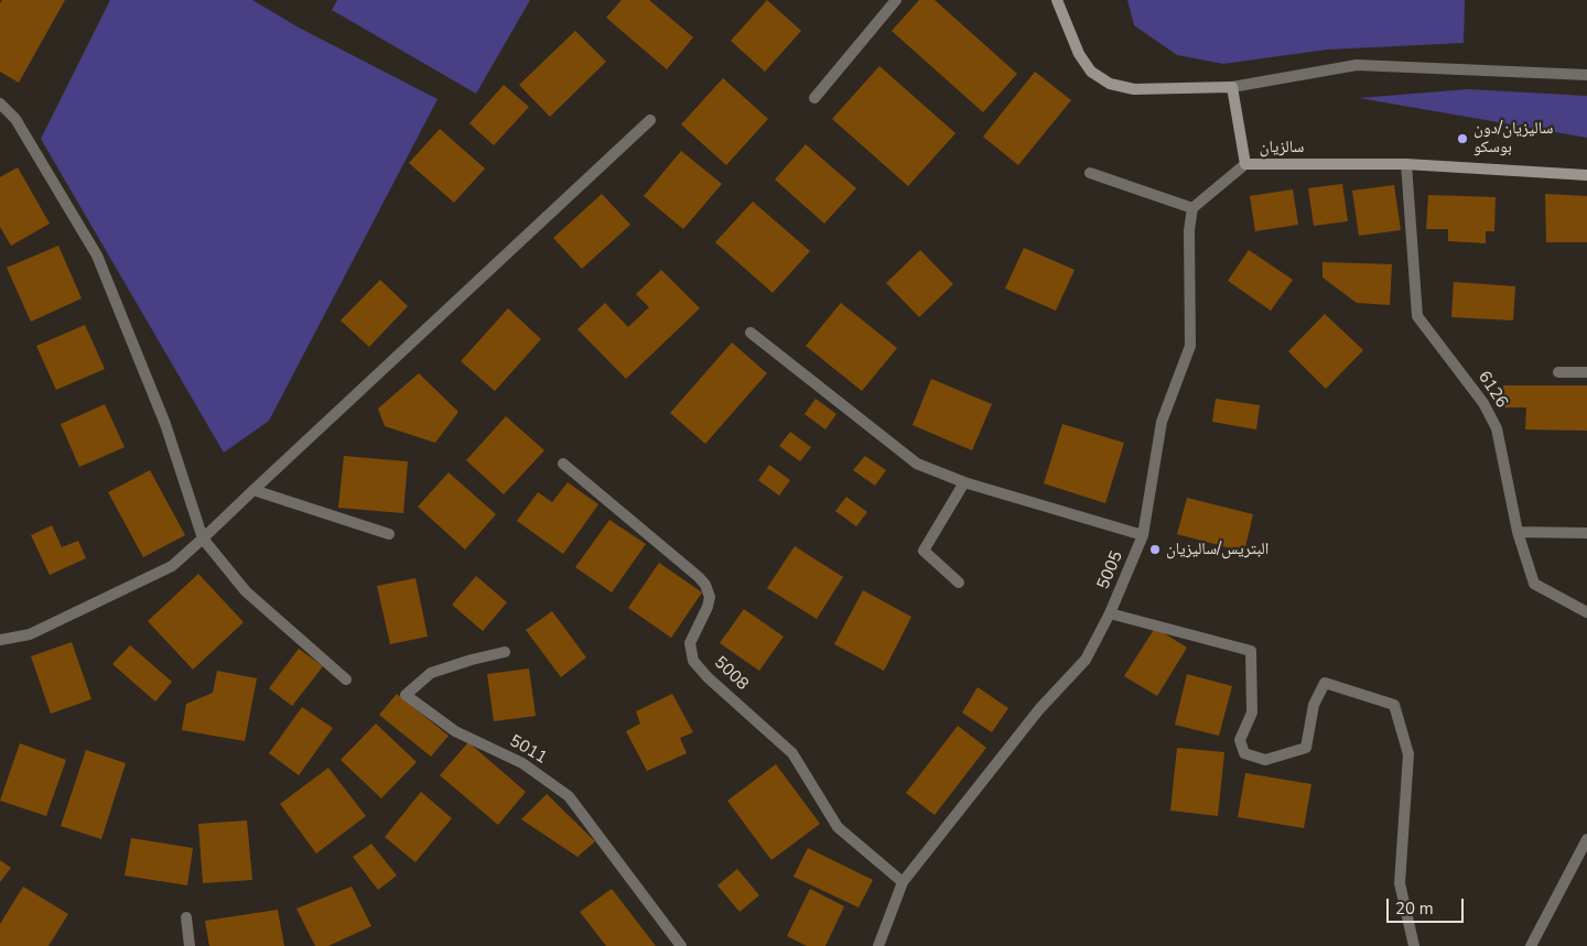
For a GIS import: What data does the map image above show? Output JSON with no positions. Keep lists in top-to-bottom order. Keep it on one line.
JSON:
{"streets":{"street":["سالزيان","6126","5005","5008","5011"]},"crossings":[["سالزيان","6126"],["5005","5008"]],"places":["ساليزيان/دون بوسكو","البتريس/ساليزيان"],"scale_bar":"20 m"}
